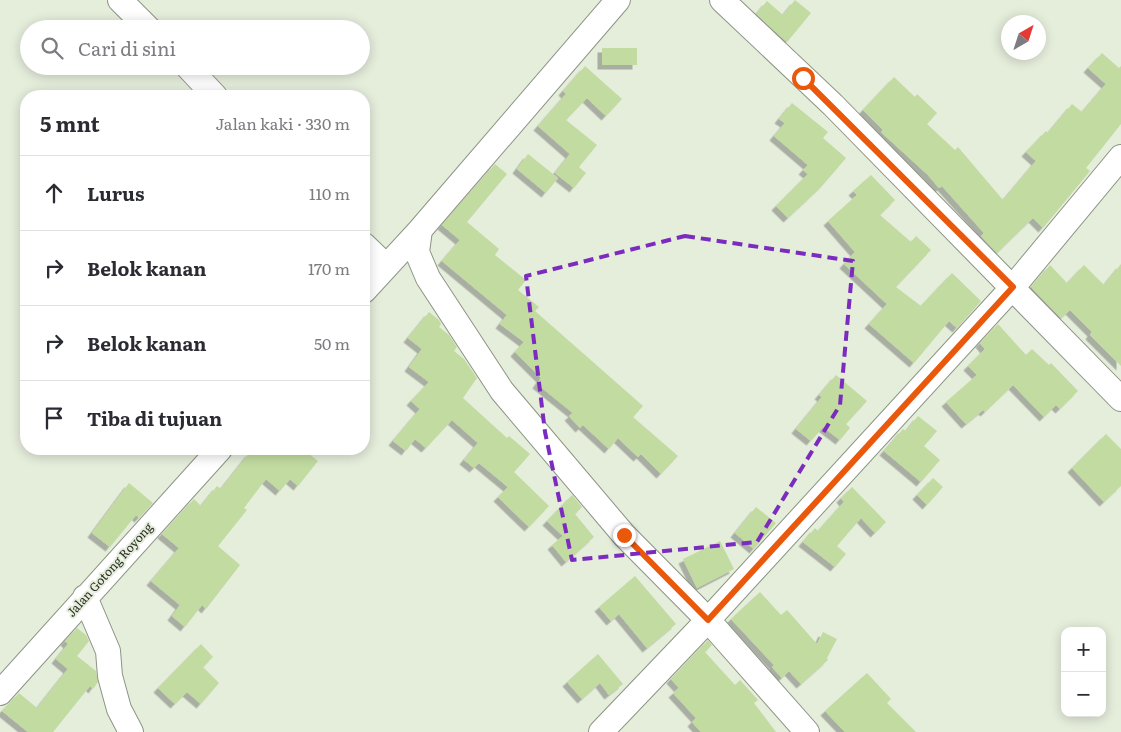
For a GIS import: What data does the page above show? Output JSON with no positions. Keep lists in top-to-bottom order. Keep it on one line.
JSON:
{"streets":{"street":["Jalan Gotong Royong"]},"north":"top right","page":{"search":"Cari di sini","heading":["5 mnt","Jalan kaki · 330 m"],"list":[["Lurus","110 m"],["Belok kanan","170 m"],["Belok kanan","50 m"],"Tiba di tujuan"],"map_buttons":["+","−"]}}
